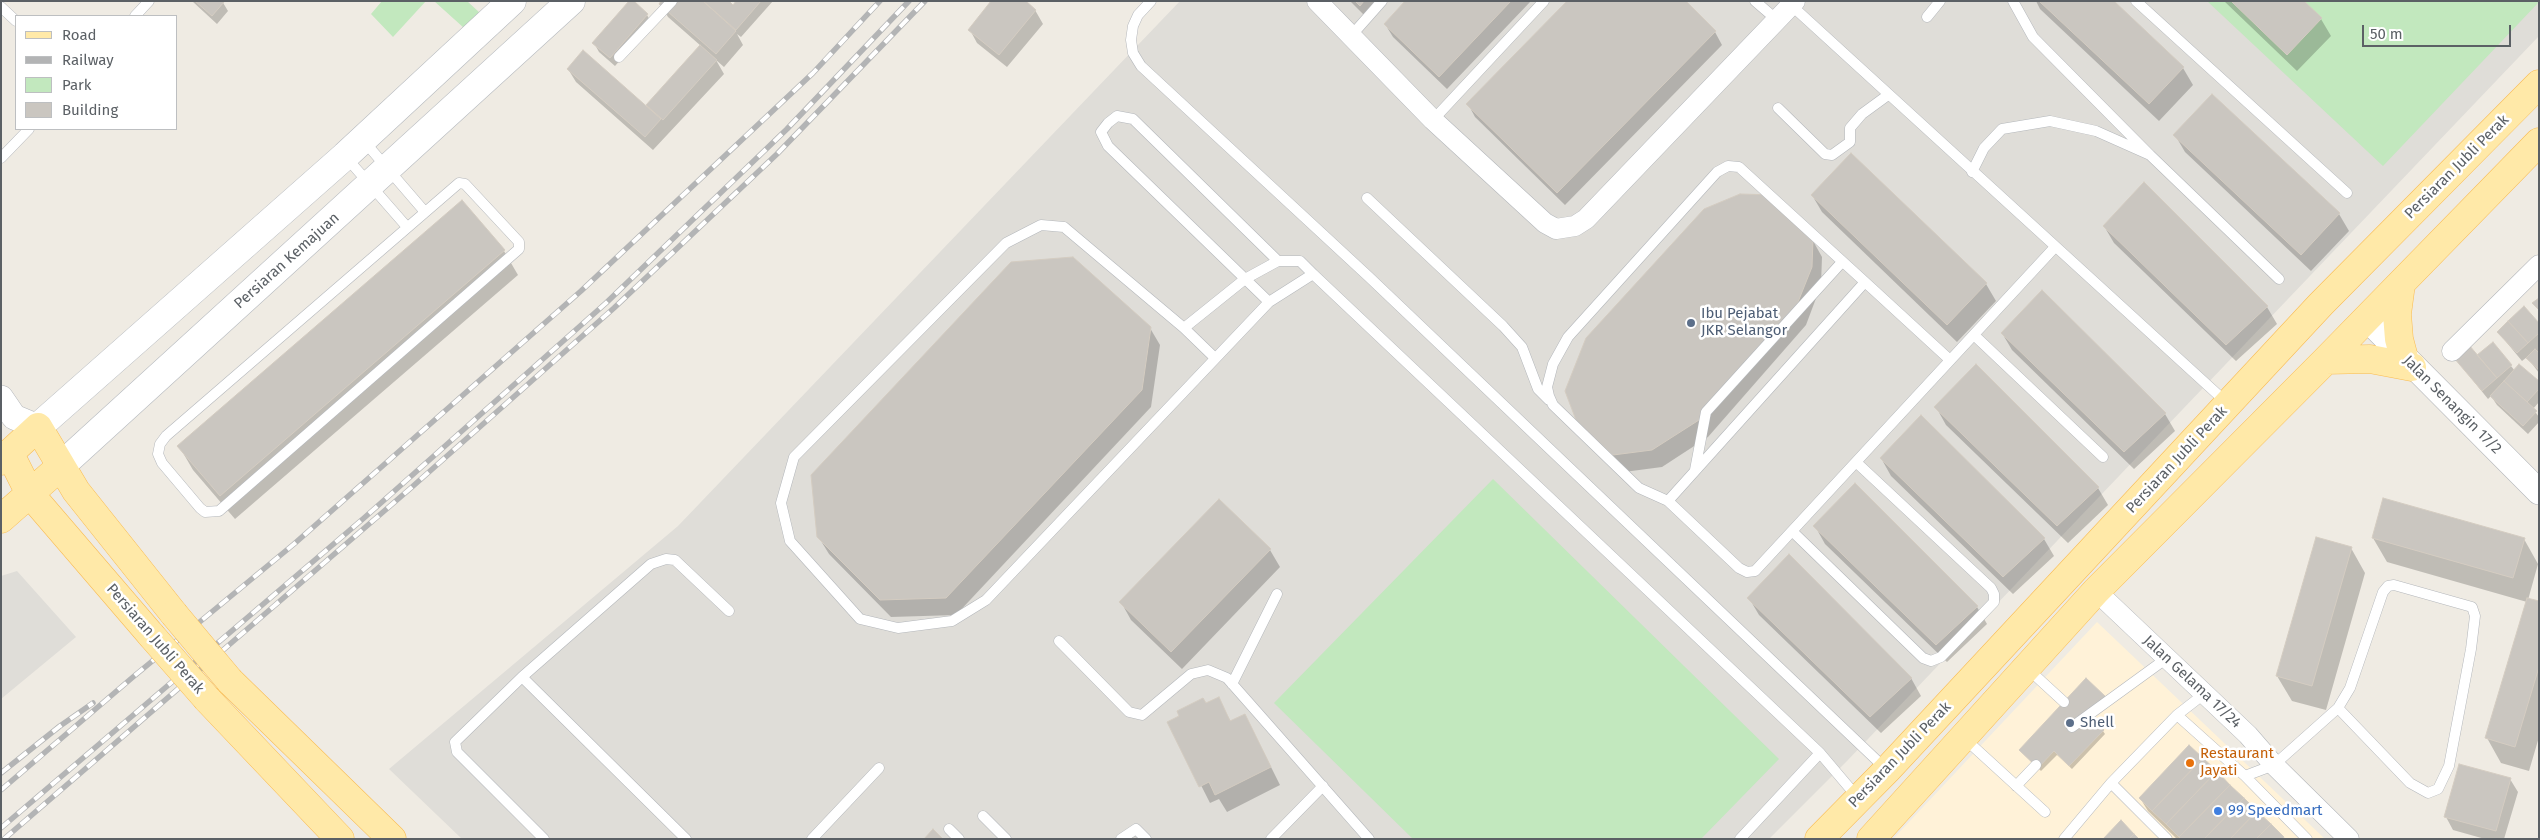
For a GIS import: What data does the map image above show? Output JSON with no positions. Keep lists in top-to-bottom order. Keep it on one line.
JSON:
{"streets":{"main road":["Persiaran Jubli Perak","Persiaran Kemajuan"],"street":["Jalan Senangin 17/2","Jalan Gelama 17/24"]},"crossings":[["Persiaran Jubli Perak","Persiaran Kemajuan"]],"places":["Ibu Pejabat JKR Selangor","Shell","Restaurant Jayati","99 Speedmart"],"legend":["Road","Railway","Park","Building"],"scale_bar":"50 m"}
